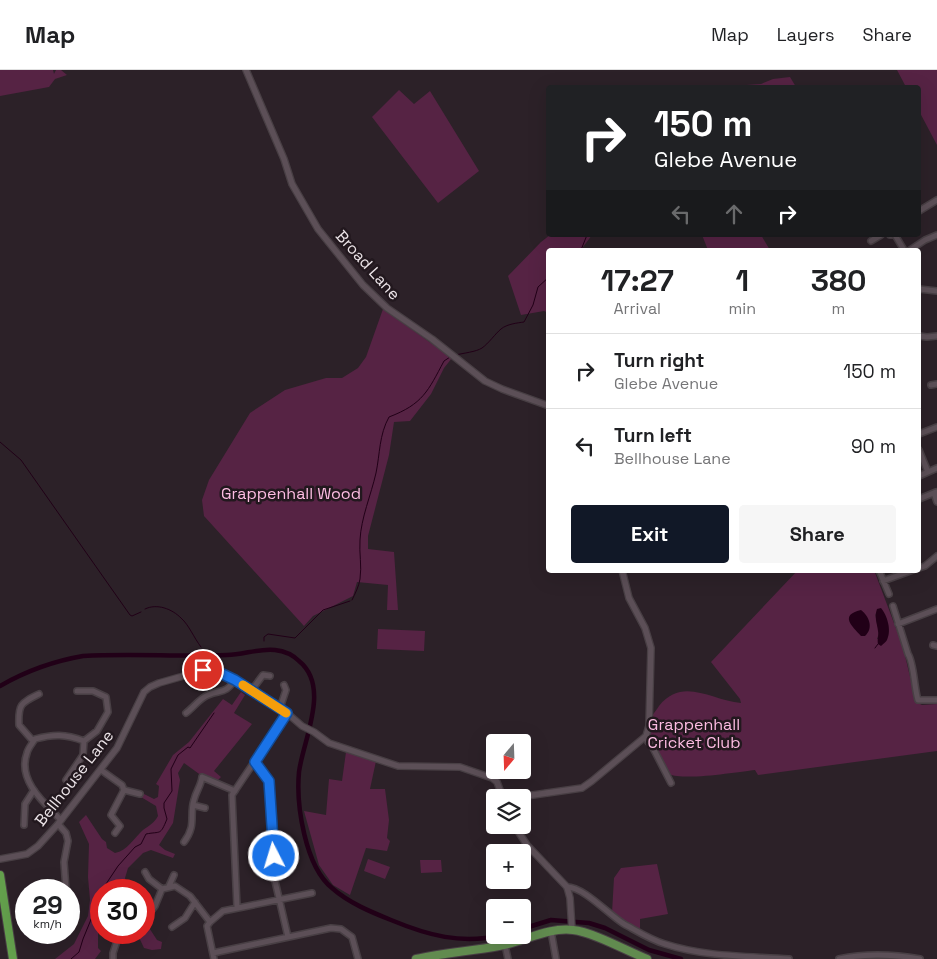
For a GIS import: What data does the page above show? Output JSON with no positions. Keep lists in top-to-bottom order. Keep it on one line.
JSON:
{"streets":{"street":["Broad Lane","Bellhouse Lane"]},"parks":["Grappenhall Wood","Grappenhall Cricket Club"],"north":"bottom","page":{"header":"Map","nav":["Map","Layers","Share"],"turn":["150 m","Glebe Avenue"],"eta":["17:27","Arrival","1","min","380","m"],"list":[{"name":"Turn right","note":"Glebe Avenue","value":"150 m"},{"name":"Turn left","note":"Bellhouse Lane","value":"90 m"}],"buttons":["Exit","Share"],"map_buttons":["+","−"],"speed":"29 km/h","limit":"30"}}
